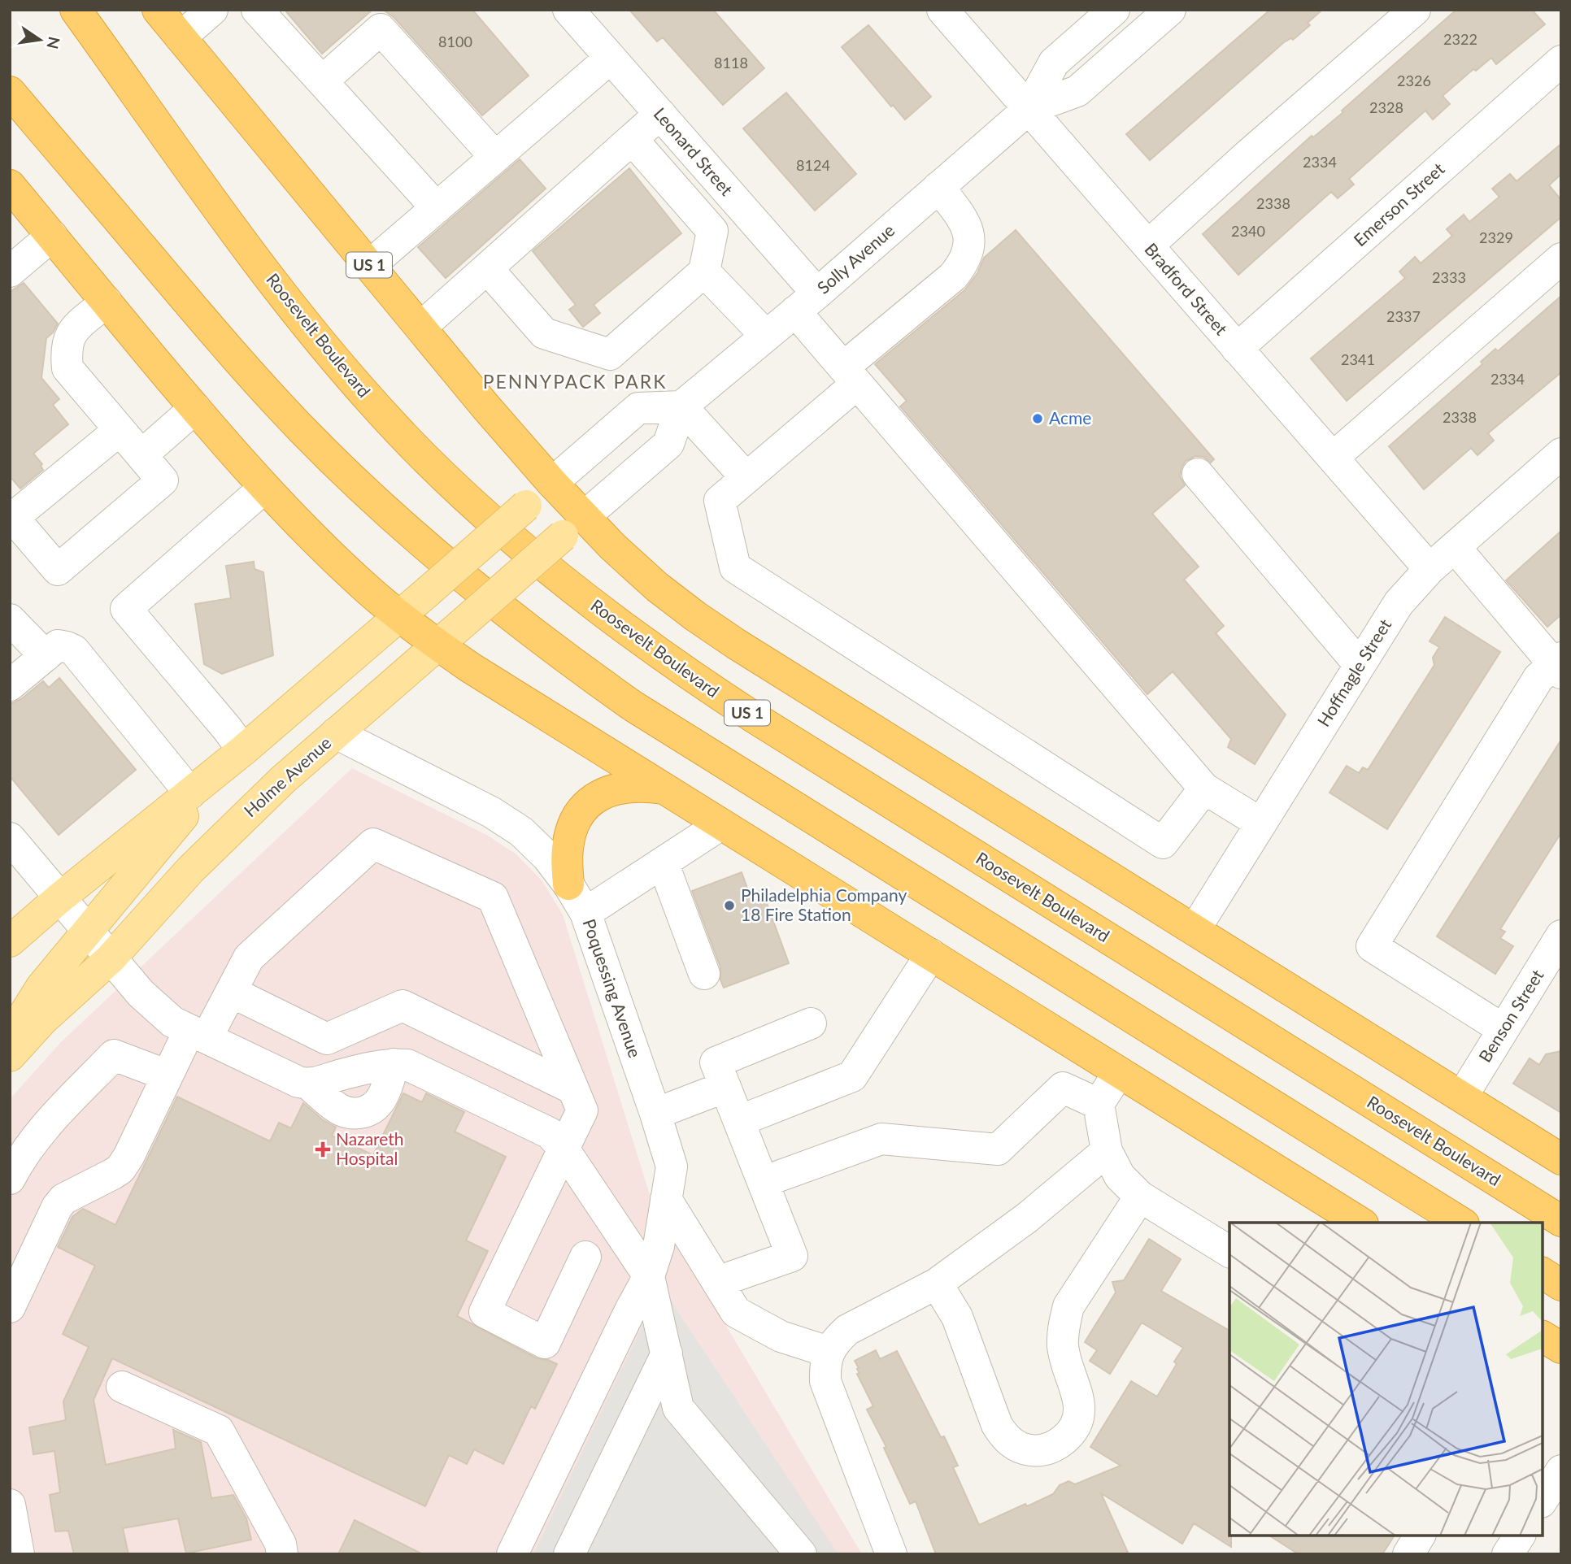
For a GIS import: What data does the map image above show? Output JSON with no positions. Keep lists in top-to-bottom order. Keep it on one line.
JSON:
{"streets":{"highway":["US 1","Roosevelt Boulevard"],"main road":["Holme Avenue"],"street":["Leonard Street","Emerson Street","Solly Avenue","Bradford Street","Hoffnagle Street","Poquessing Avenue","Benson Street"]},"crossings":[["Leonard Street","Solly Avenue"],["Leonard Street","Hoffnagle Street"],["Emerson Street","Bradford Street"],["Solly Avenue","Bradford Street"],["US 1","Hoffnagle Street"],["US 1","Holme Avenue"],["US 1","Benson Street"],["Bradford Street","Hoffnagle Street"],["Holme Avenue","Poquessing Avenue"]],"districts":["PENNYPACK PARK"],"places":{"other":["Acme","Philadelphia Company 18 Fire Station"],"health":["Nazareth Hospital"]},"house_numbers":["2322","8100","8118","2326","2328","2334","8124","2338","2340","2329","2333","2337","2341","2334","2338"],"north":"right"}
